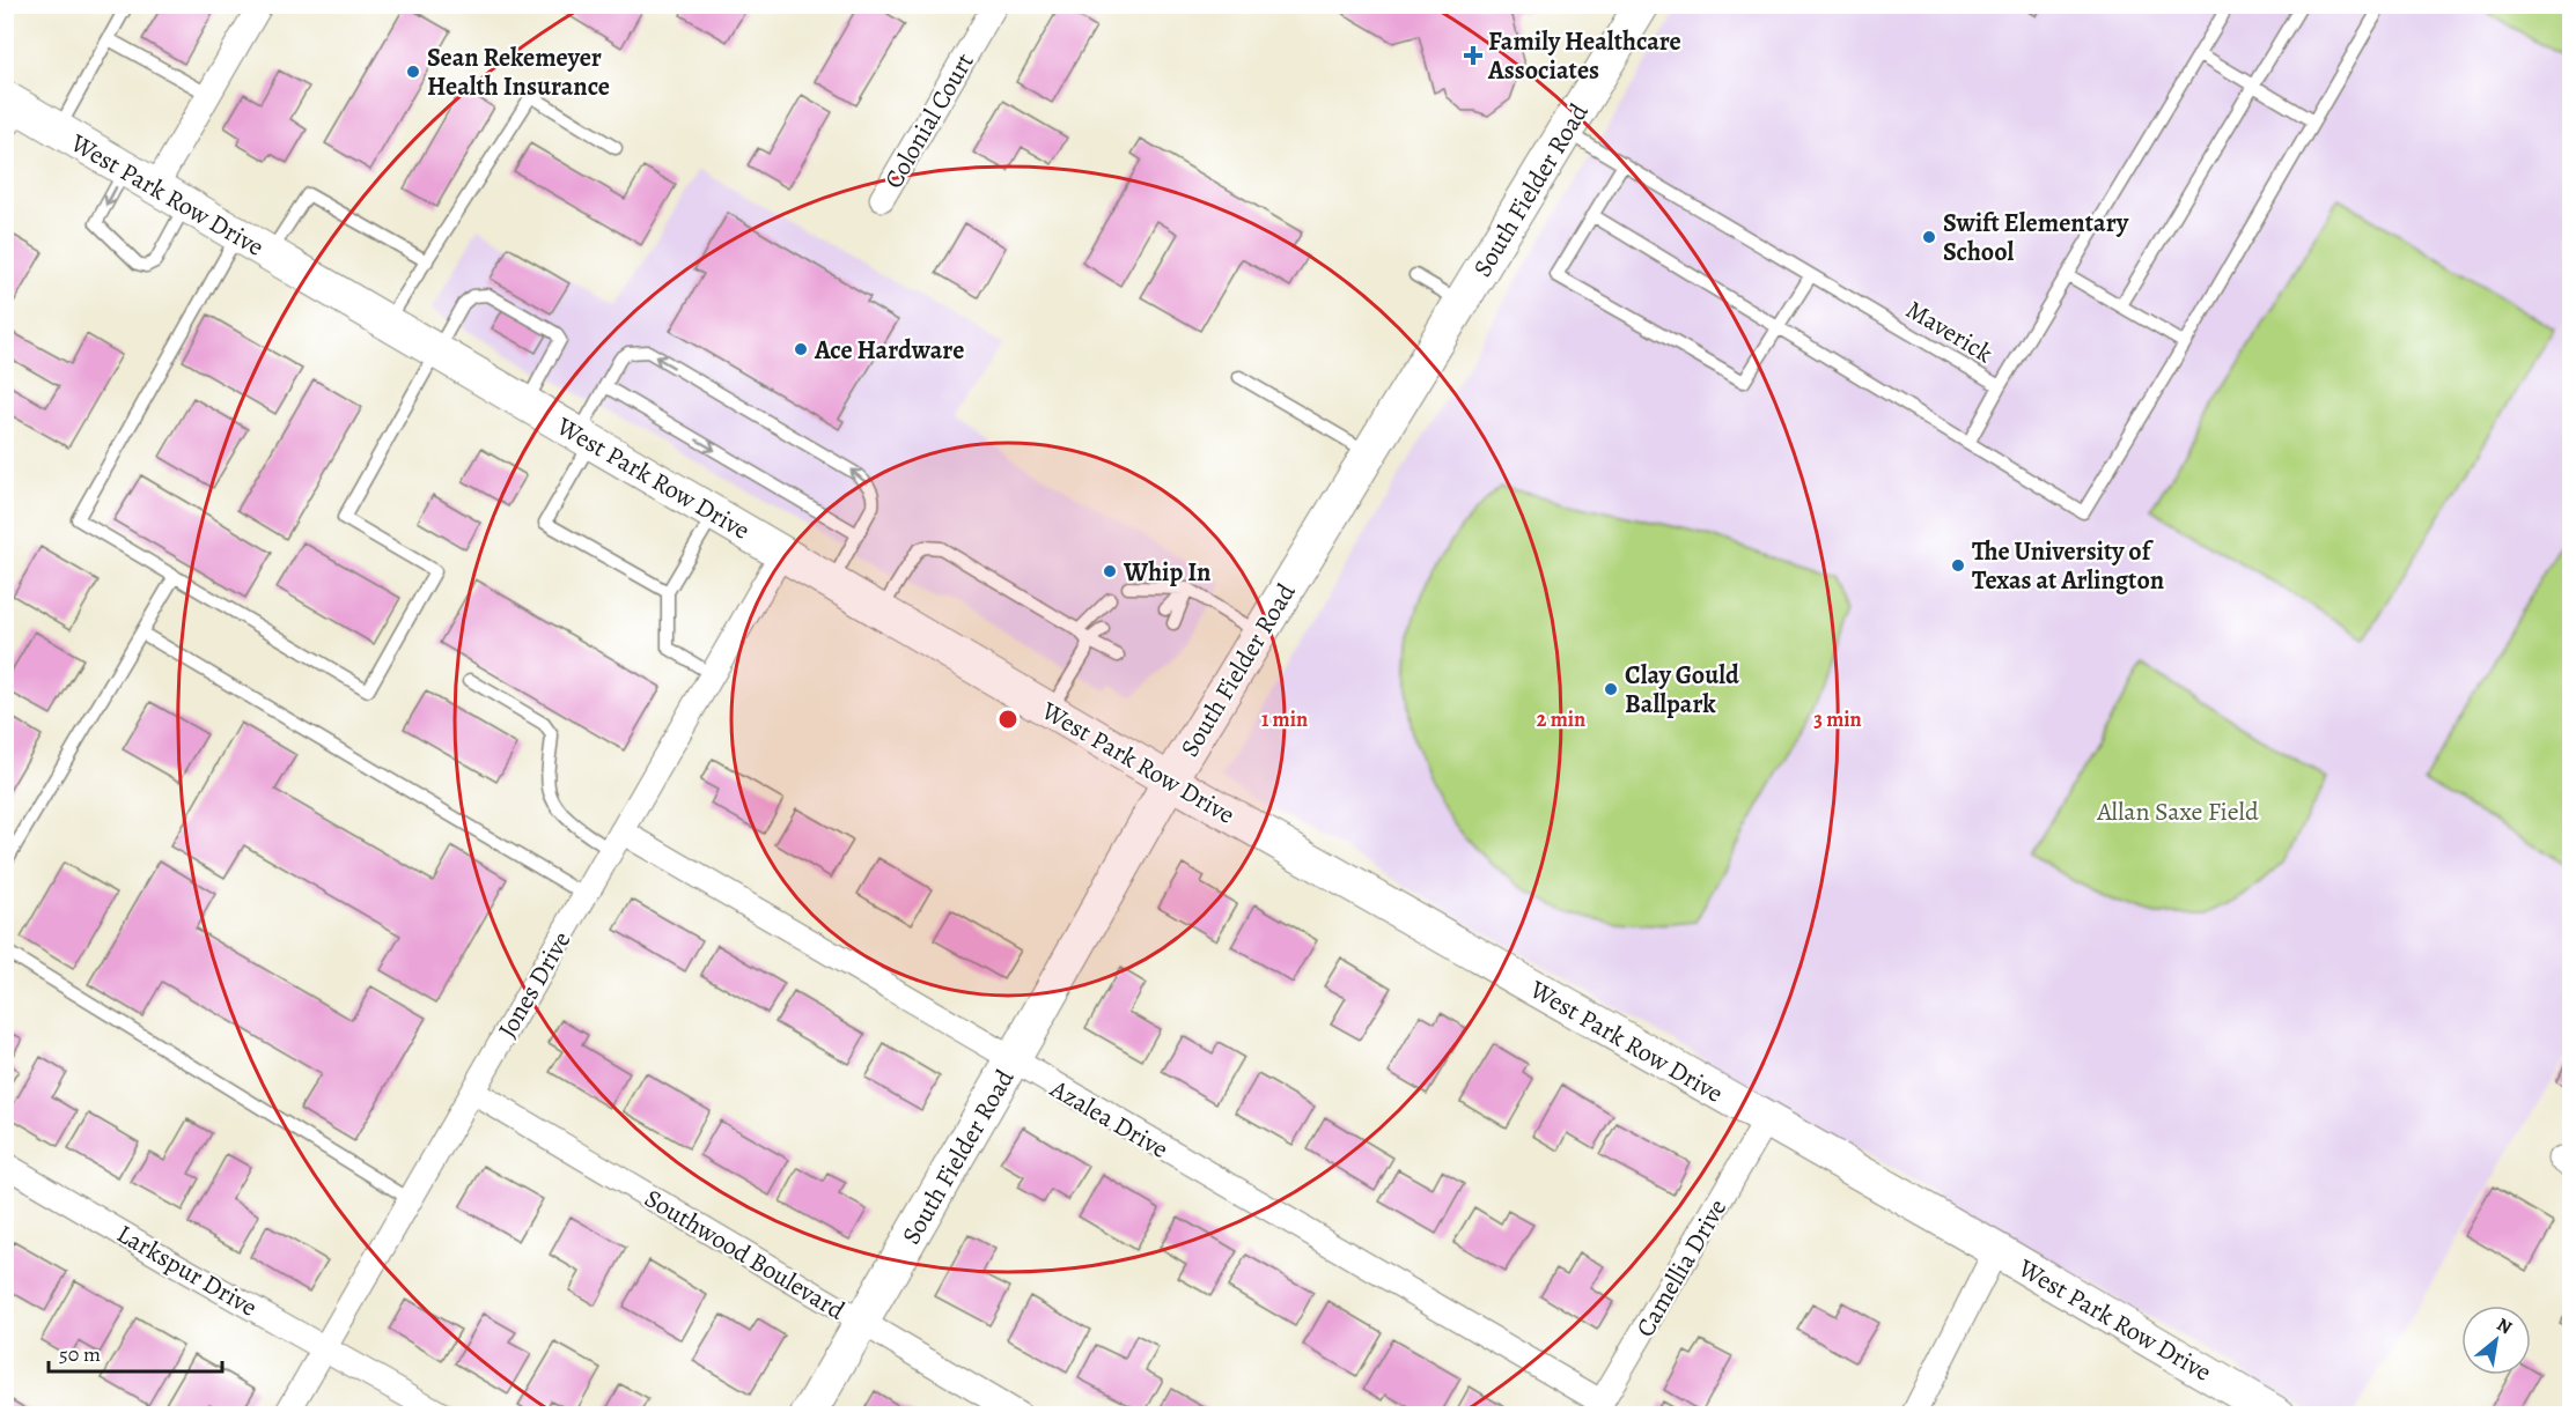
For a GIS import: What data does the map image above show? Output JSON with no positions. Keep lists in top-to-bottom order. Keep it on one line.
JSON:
{"streets":{"main road":["South Fielder Road","West Park Row Drive"],"street":["Colonial Court","Jones Drive","Azalea Drive","Southwood Boulevard","Camellia Drive","Larkspur Drive"],"lane":["Maverick"]},"crossings":[["South Fielder Road","West Park Row Drive"],["South Fielder Road","Maverick"],["South Fielder Road","Azalea Drive"],["South Fielder Road","Southwood Boulevard"],["West Park Row Drive","Jones Drive"],["West Park Row Drive","Camellia Drive"],["Jones Drive","Azalea Drive"],["Jones Drive","Southwood Boulevard"],["Jones Drive","Larkspur Drive"],["Azalea Drive","Camellia Drive"]],"parks":["Allan Saxe Field"],"places":{"health":["Family Healthcare Associates"],"other":["Sean Rekemeyer Health Insurance","Swift Elementary School","Ace Hardware","The University of Texas at Arlington","Whip In","Clay Gould Ballpark"]},"scale_bar":"50 m","north":"top right","rings":["1 min","2 min","3 min"]}
